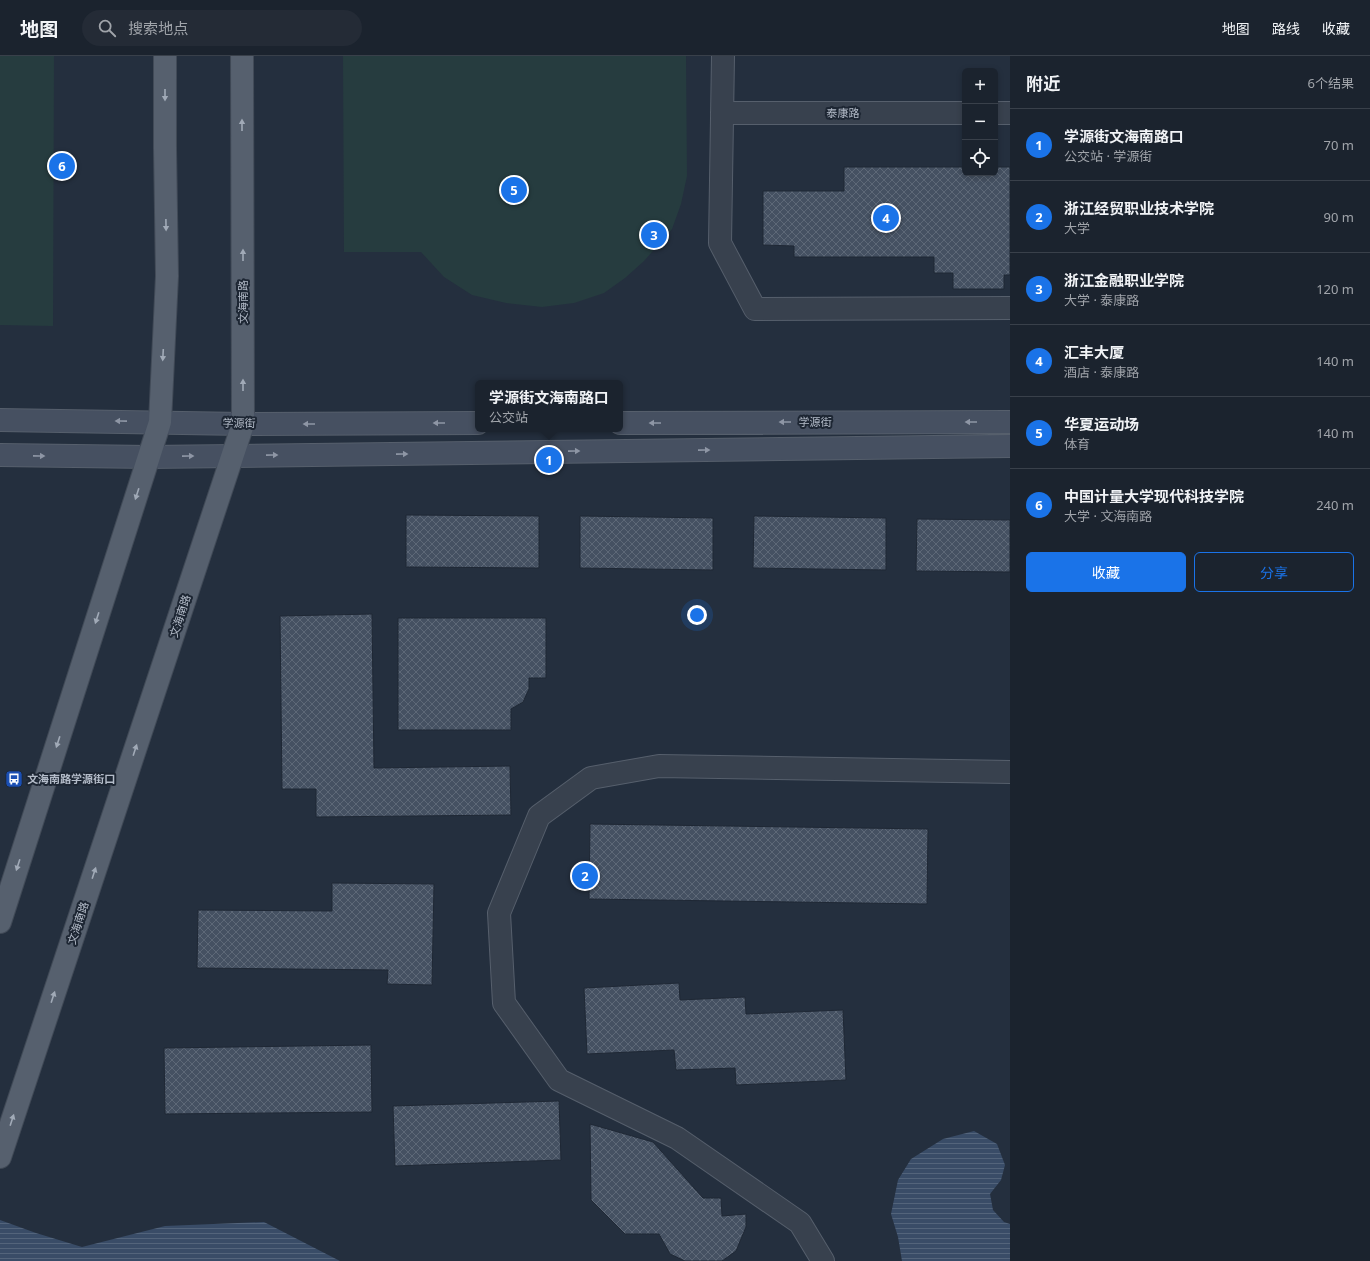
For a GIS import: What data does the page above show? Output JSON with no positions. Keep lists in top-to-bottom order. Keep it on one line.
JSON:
{"streets":{"main road":["文海南路","学源街"],"street":["泰康路"]},"crossings":[["文海南路","学源街"]],"places":{"bus stop":["文海南路学源街口"]},"page":{"header":"地图","search":"搜索地点","nav":["地图","路线","收藏"],"heading":["附近","6个结果"],"map_buttons":["+","−"],"list":[{"mark":"1","name":"学源街文海南路口","note":"公交站 · 学源街","value":"70 m"},{"mark":"2","name":"浙江经贸职业技术学院","note":"大学","value":"90 m"},{"mark":"3","name":"浙江金融职业学院","note":"大学 · 泰康路","value":"120 m"},{"mark":"4","name":"汇丰大厦","note":"酒店 · 泰康路","value":"140 m"},{"mark":"5","name":"华夏运动场","note":"体育","value":"140 m"},{"mark":"6","name":"中国计量大学现代科技学院","note":"大学 · 文海南路","value":"240 m"}],"pins":["6","5","4","3","1","2"],"popup":["学源街文海南路口","公交站"],"buttons":["收藏","分享"]}}
